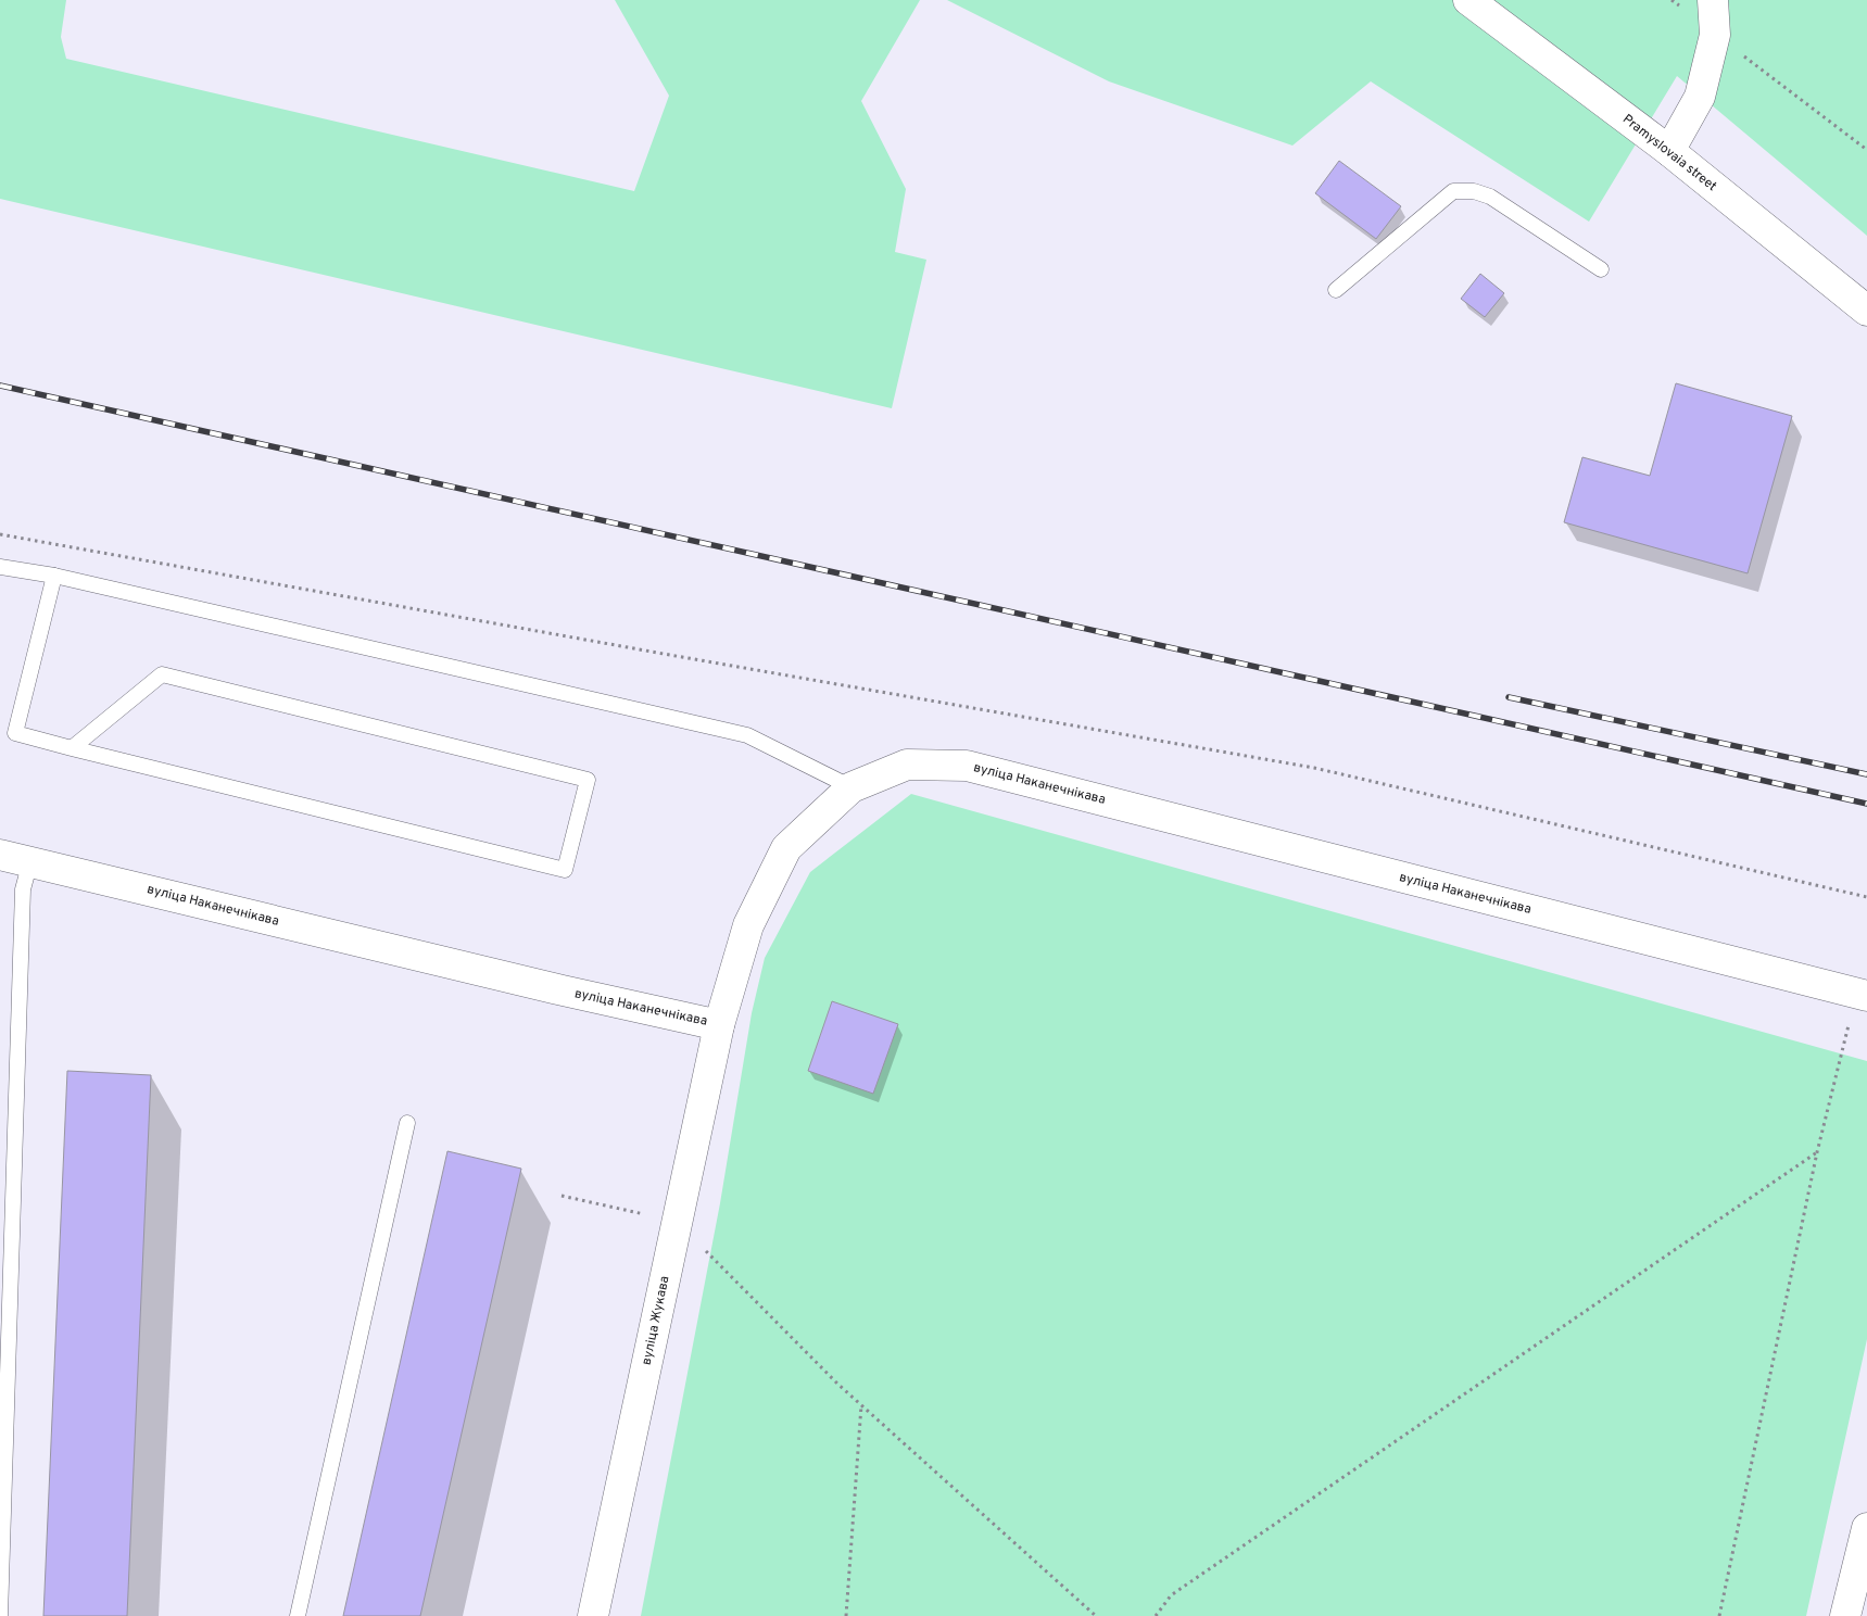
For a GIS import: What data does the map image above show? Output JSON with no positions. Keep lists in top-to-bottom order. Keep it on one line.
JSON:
{"streets":{"main road":["Pramyslovaia street","вуліца Наканечнікава","вуліца Жукава"]},"crossings":[["вуліца Наканечнікава","вуліца Жукава"]]}
